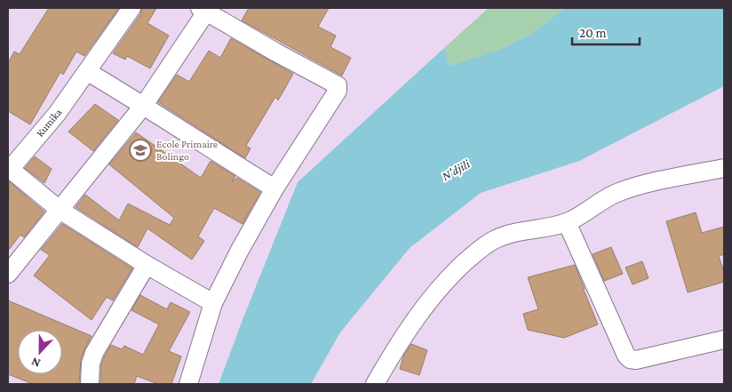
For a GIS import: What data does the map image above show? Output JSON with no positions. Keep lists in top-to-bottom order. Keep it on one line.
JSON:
{"streets":{"street":["Kumika"]},"water":["N'djili"],"places":{"school or university":["Ecole Primaire Bolingo"]},"scale_bar":"20 m","north":"bottom"}
